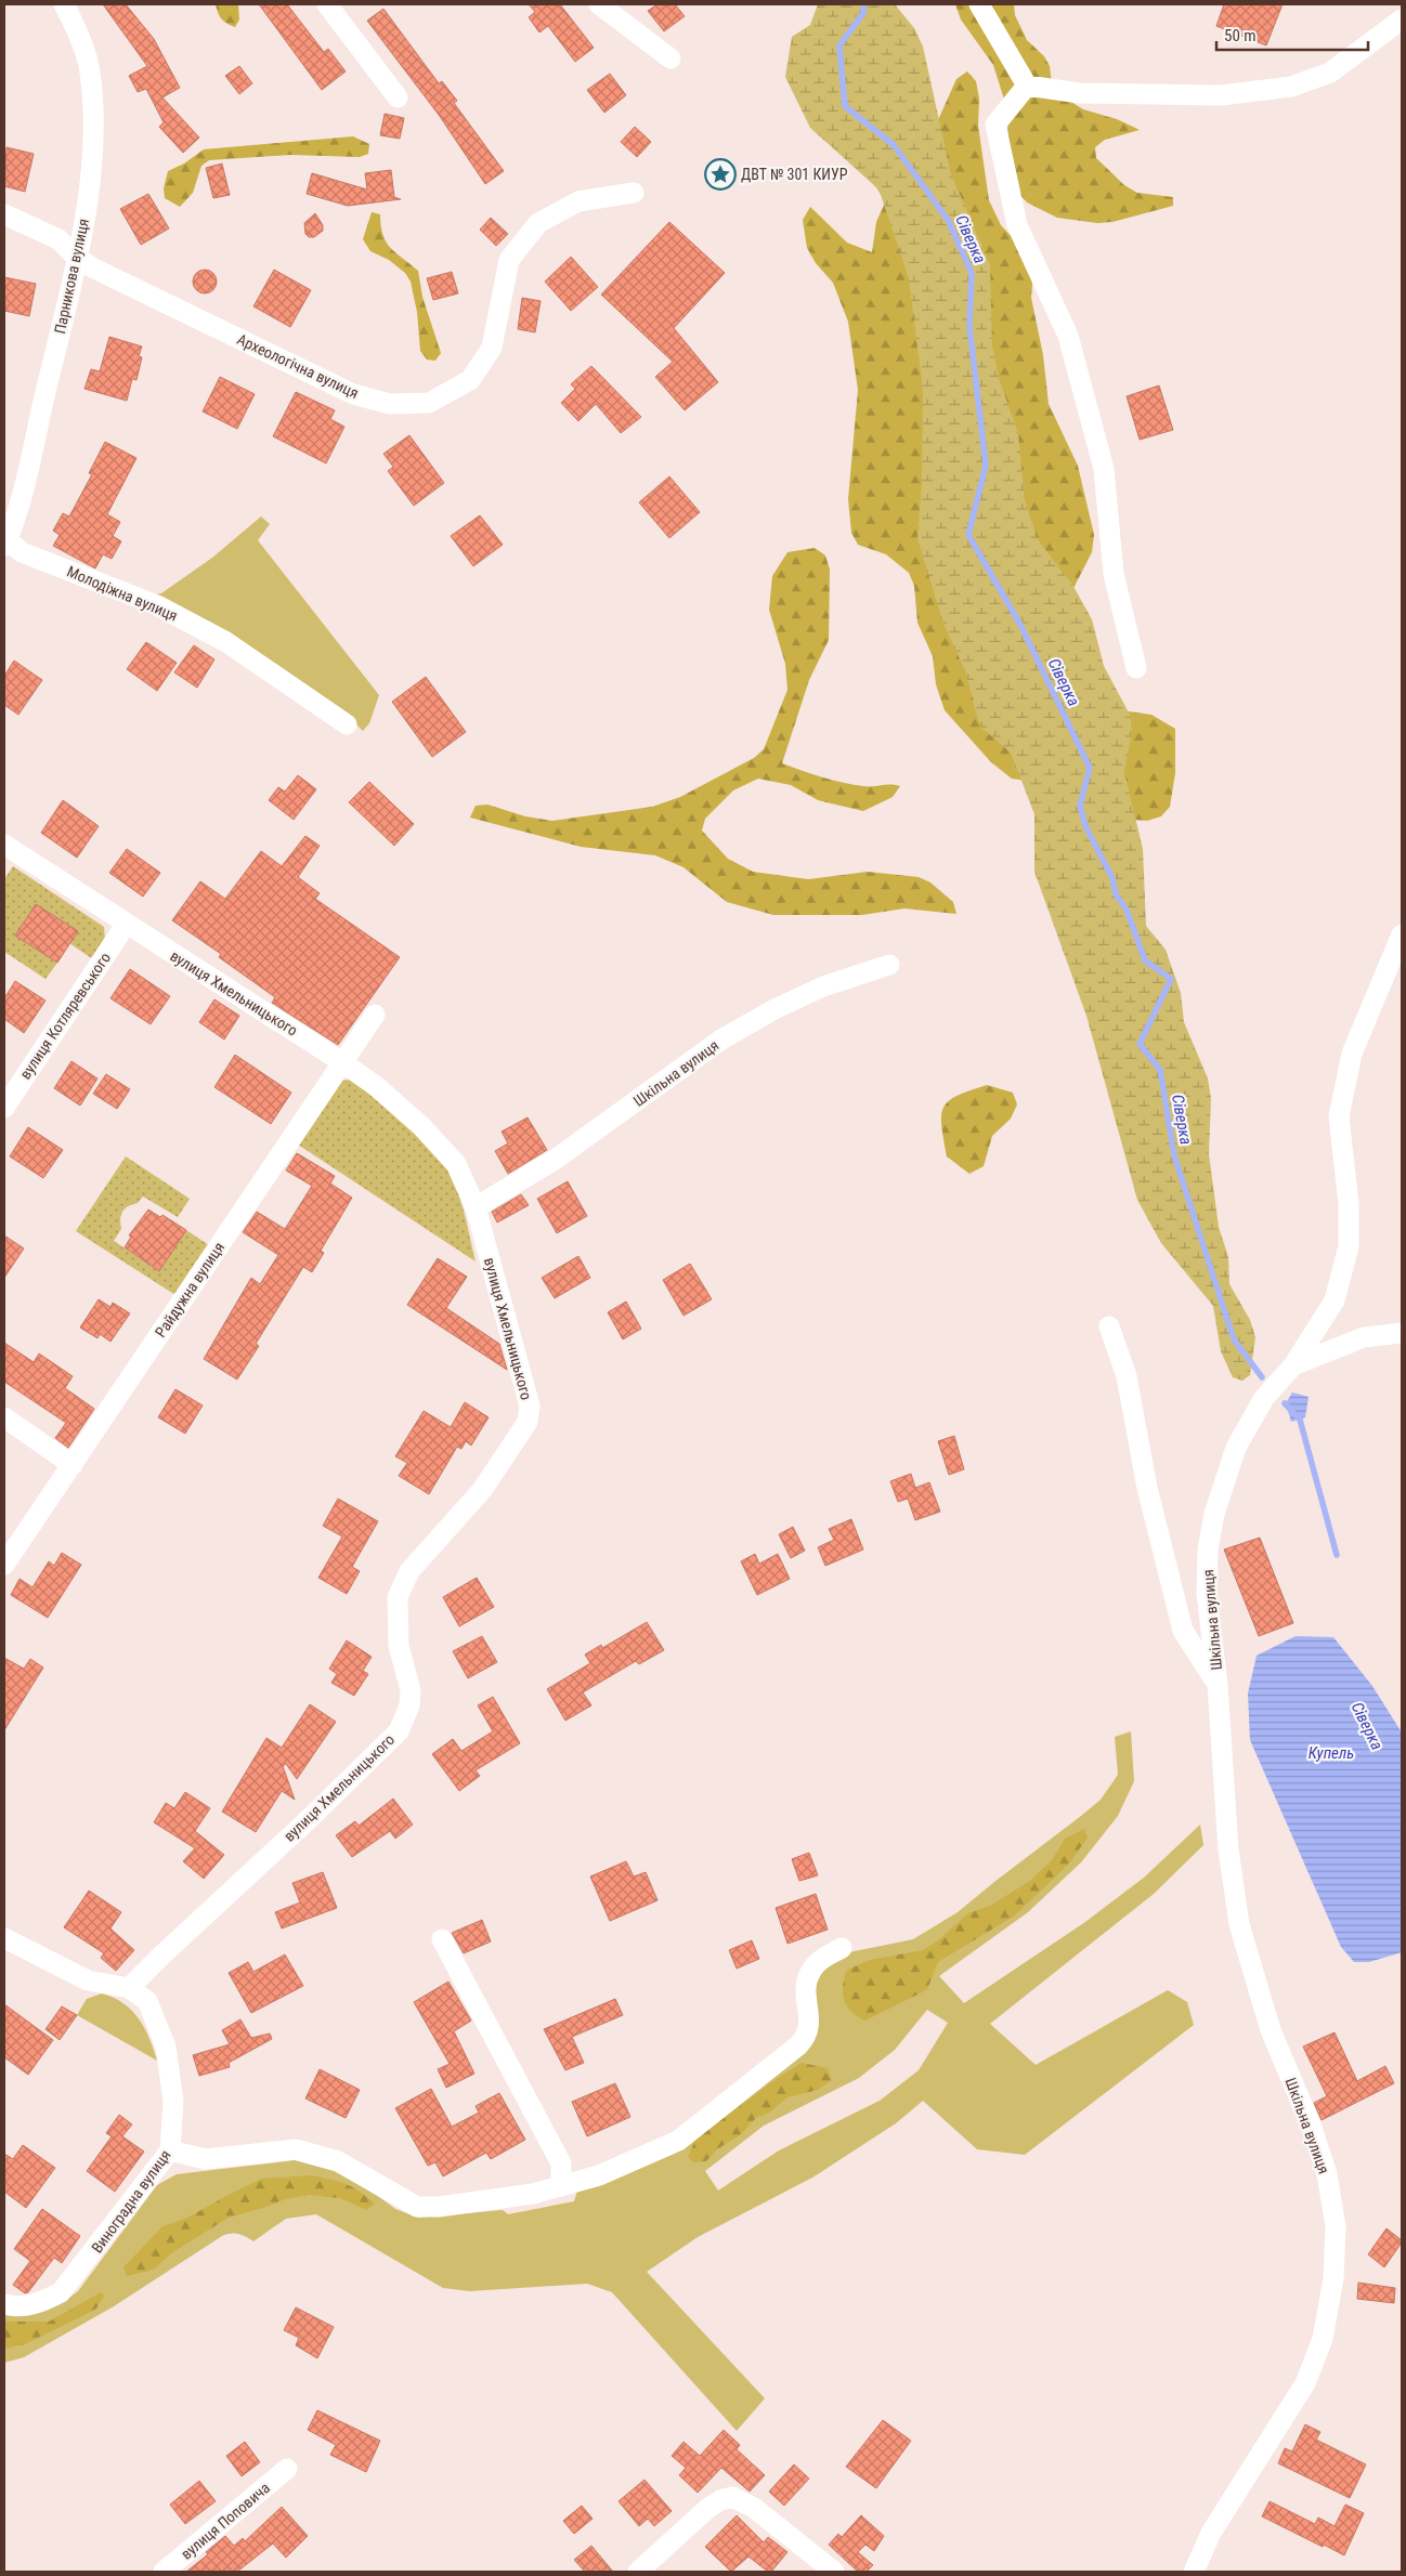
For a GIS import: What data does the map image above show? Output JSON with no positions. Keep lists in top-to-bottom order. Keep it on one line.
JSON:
{"streets":{"street":["Парникова вулиця","Археологічна вулиця","Молодіжна вулиця","вулиця Хмельницького","вулиця Котляревського","Шкільна вулиця","Райдужна вулиця","Виноградна вулиця","вулиця Поповича"]},"crossings":[["Парникова вулиця","Археологічна вулиця"],["Парникова вулиця","Молодіжна вулиця"],["вулиця Хмельницького","вулиця Котляревського"],["вулиця Хмельницького","Шкільна вулиця"],["вулиця Хмельницького","Райдужна вулиця"],["вулиця Хмельницького","Виноградна вулиця"]],"water":["Сіверка","Купель"],"places":{"place":["ДВТ № 301 КИУР"]},"scale_bar":"50 m"}
